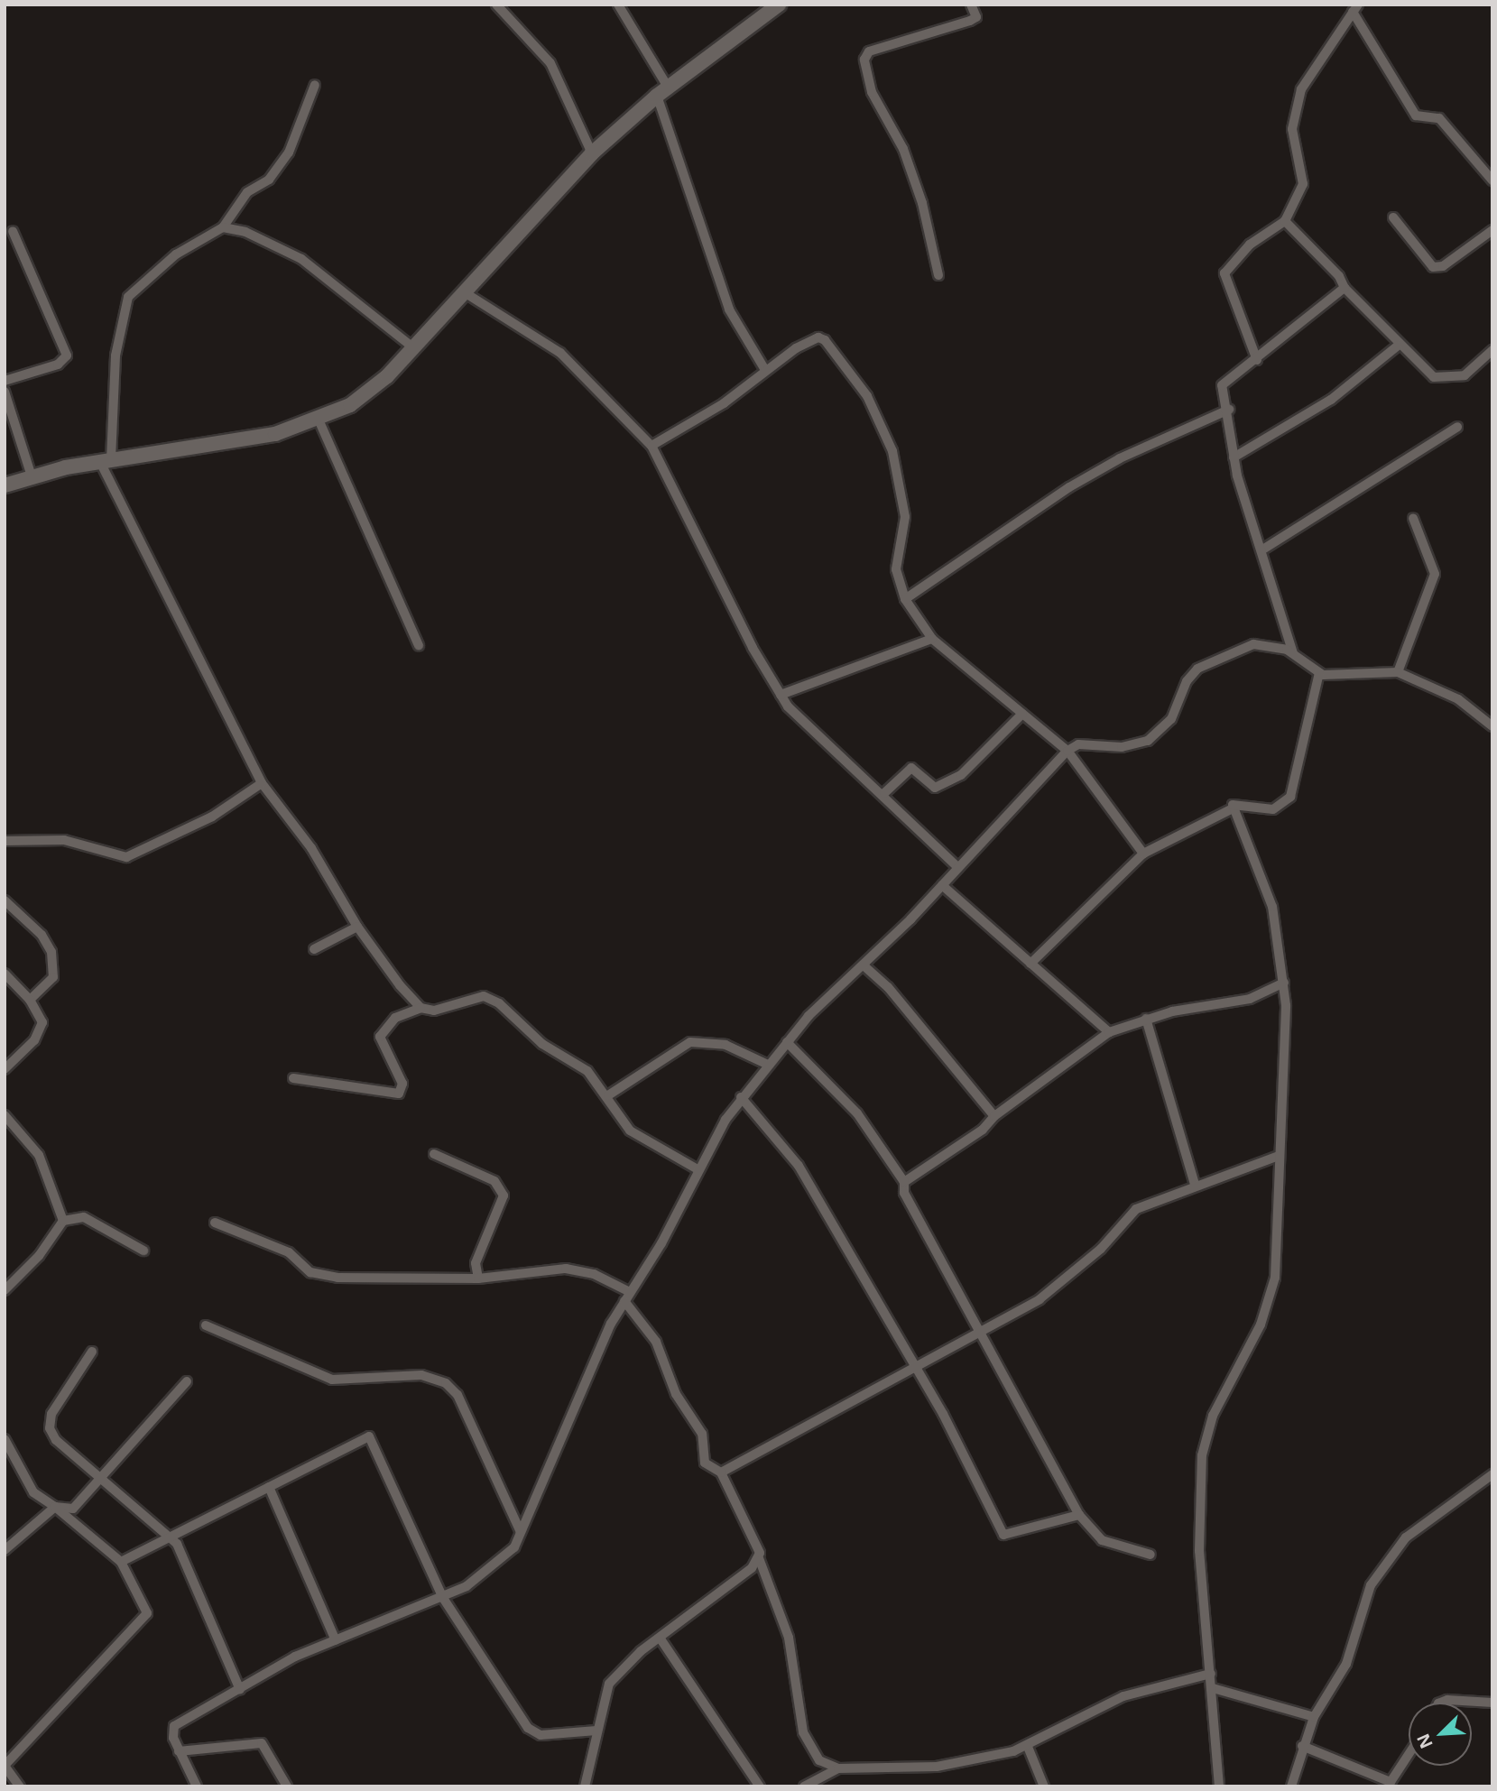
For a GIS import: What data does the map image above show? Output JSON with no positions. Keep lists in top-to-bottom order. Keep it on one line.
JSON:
{"north":"bottom left"}
